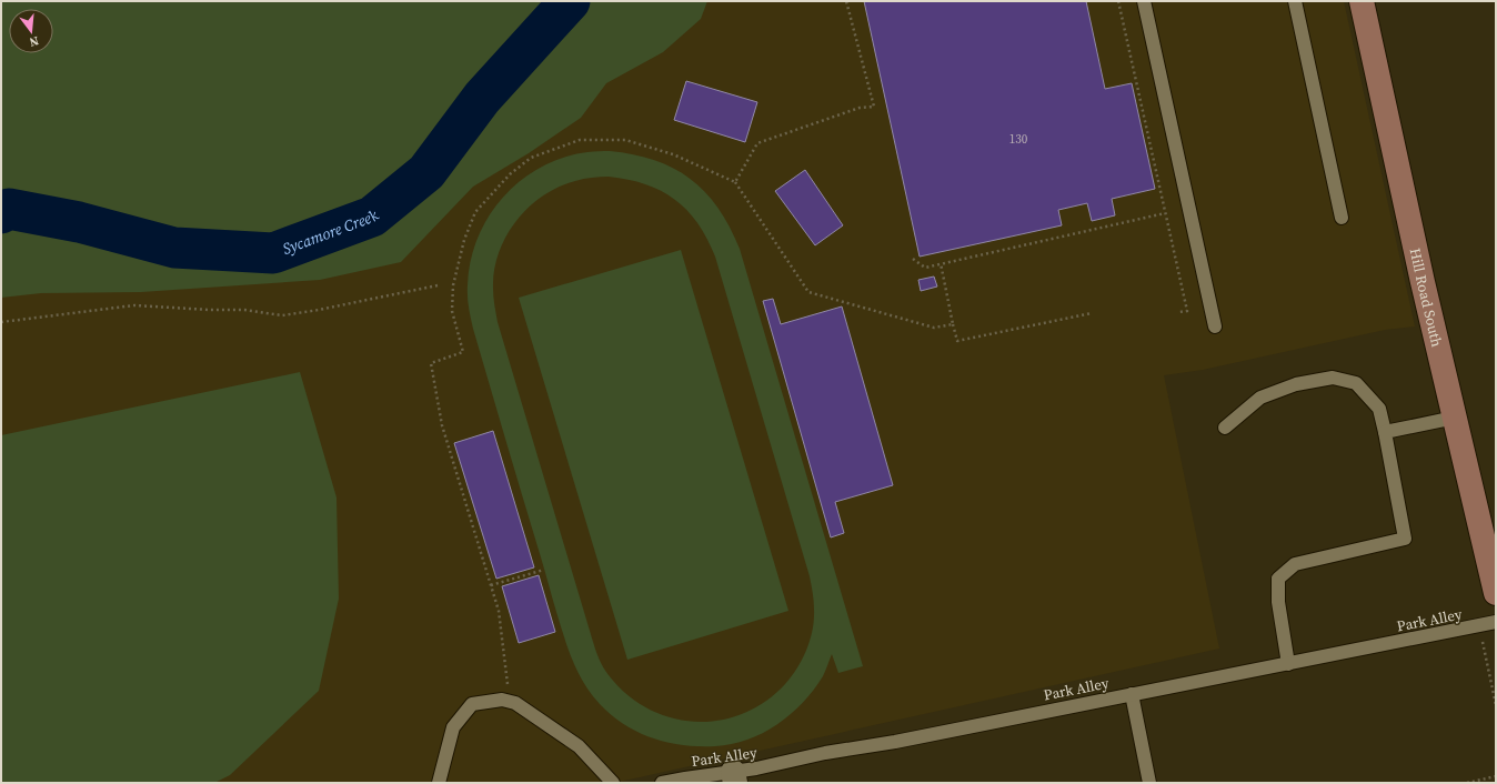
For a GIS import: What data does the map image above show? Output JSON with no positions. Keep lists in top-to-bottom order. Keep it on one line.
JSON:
{"streets":{"main road":["Hill Road South"],"lane":["Park Alley"]},"water":["Sycamore Creek"],"house_numbers":["130"],"north":"bottom"}
